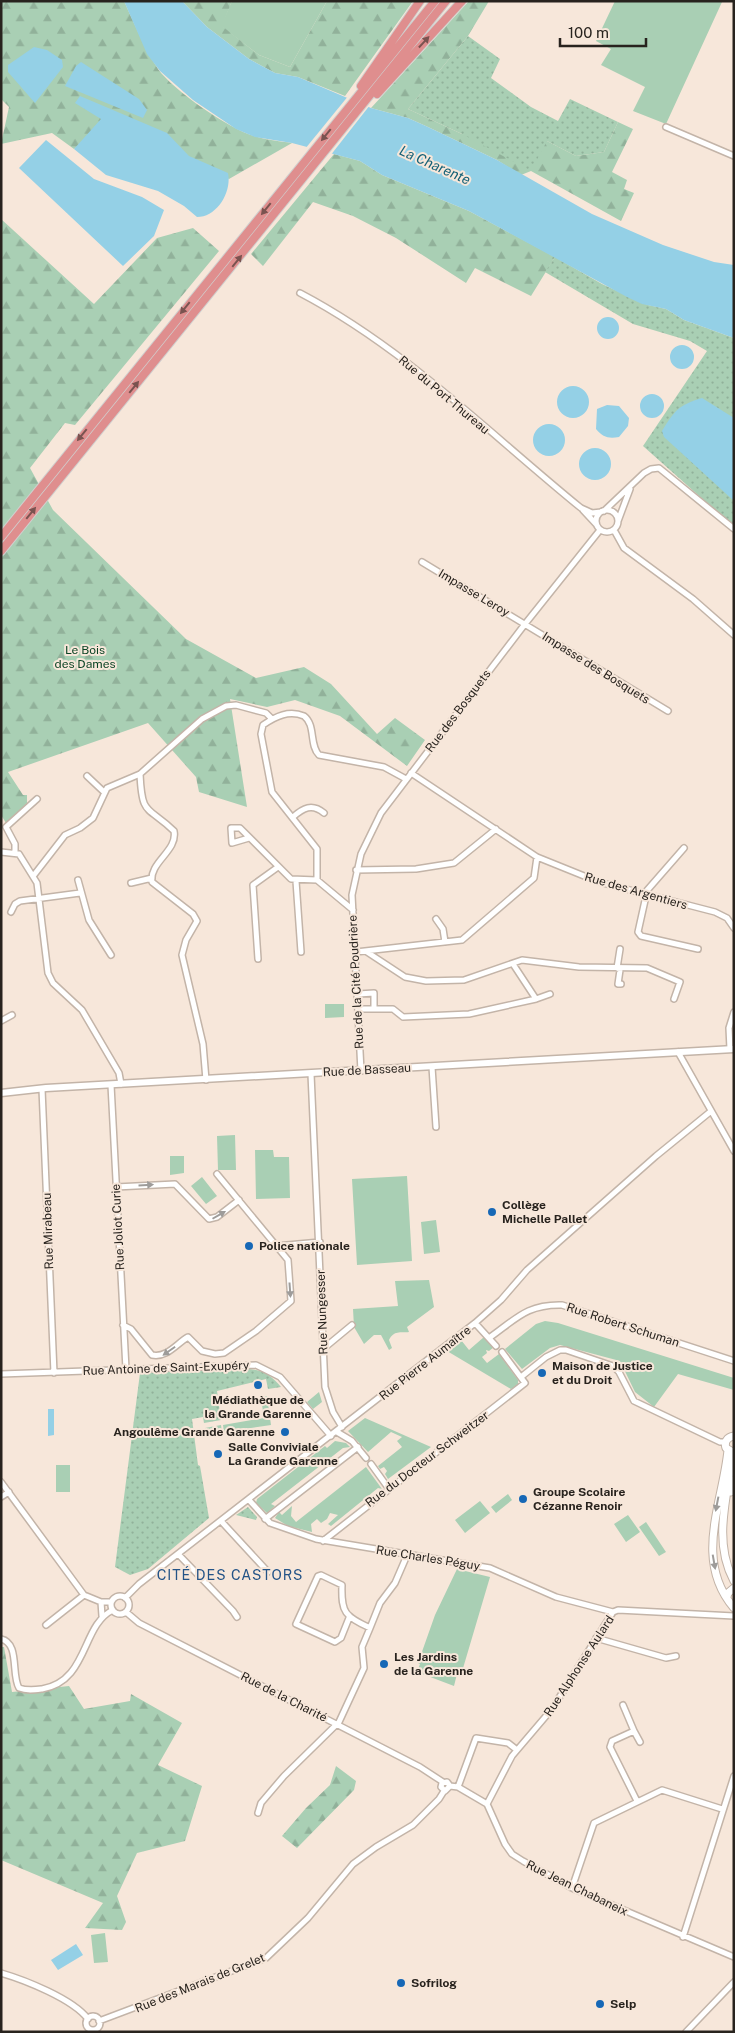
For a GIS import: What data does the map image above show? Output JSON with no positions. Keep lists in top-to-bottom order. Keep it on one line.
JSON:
{"streets":{"street":["Rue du Port Thureau","Impasse Leroy","Impasse des Bosquets","Rue des Bosquets","Rue des Argentiers","Rue de la Cité Poudrière","Rue de Basseau","Rue Joliot Curie","Rue Mirabeau","Rue Nungesser","Rue Robert Schuman","Rue Pierre Aumaître","Rue Antoine de Saint-Exupéry","Rue du Docteur Schweitzer","Rue Charles Péguy","Rue Alphonse Aulard","Rue de la Charité","Rue Jean Chabaneix","Rue des Marais de Grelet"]},"crossings":[["Rue du Port Thureau","Rue des Bosquets"],["Impasse Leroy","Impasse des Bosquets"],["Impasse Leroy","Rue des Bosquets"],["Impasse des Bosquets","Rue des Bosquets"],["Rue des Bosquets","Rue des Argentiers"],["Rue des Bosquets","Rue de la Cité Poudrière"],["Rue de la Cité Poudrière","Rue de Basseau"],["Rue de Basseau","Rue Joliot Curie"],["Rue de Basseau","Rue Mirabeau"],["Rue de Basseau","Rue Nungesser"],["Rue Joliot Curie","Rue Antoine de Saint-Exupéry"],["Rue Mirabeau","Rue Antoine de Saint-Exupéry"],["Rue Nungesser","Rue Pierre Aumaître"],["Rue Pierre Aumaître","Rue Antoine de Saint-Exupéry"],["Rue Pierre Aumaître","Rue Charles Péguy"],["Rue Pierre Aumaître","Rue de la Charité"],["Rue du Docteur Schweitzer","Rue Charles Péguy"],["Rue Charles Péguy","Rue Alphonse Aulard"],["Rue Alphonse Aulard","Rue Jean Chabaneix"],["Rue de la Charité","Rue des Marais de Grelet"]],"districts":["CITÉ DES CASTORS"],"water":["La Charente"],"parks":["Le Bois des Dames"],"places":["Collège Michelle Pallet","Police nationale","Maison de Justice et du Droit","Médiathèque de la Grande Garenne","Angoulême Grande Garenne","Salle Conviviale La Grande Garenne","Groupe Scolaire Cézanne Renoir","Les Jardins de la Garenne","Sofrilog","Selp"],"scale_bar":"100 m"}
